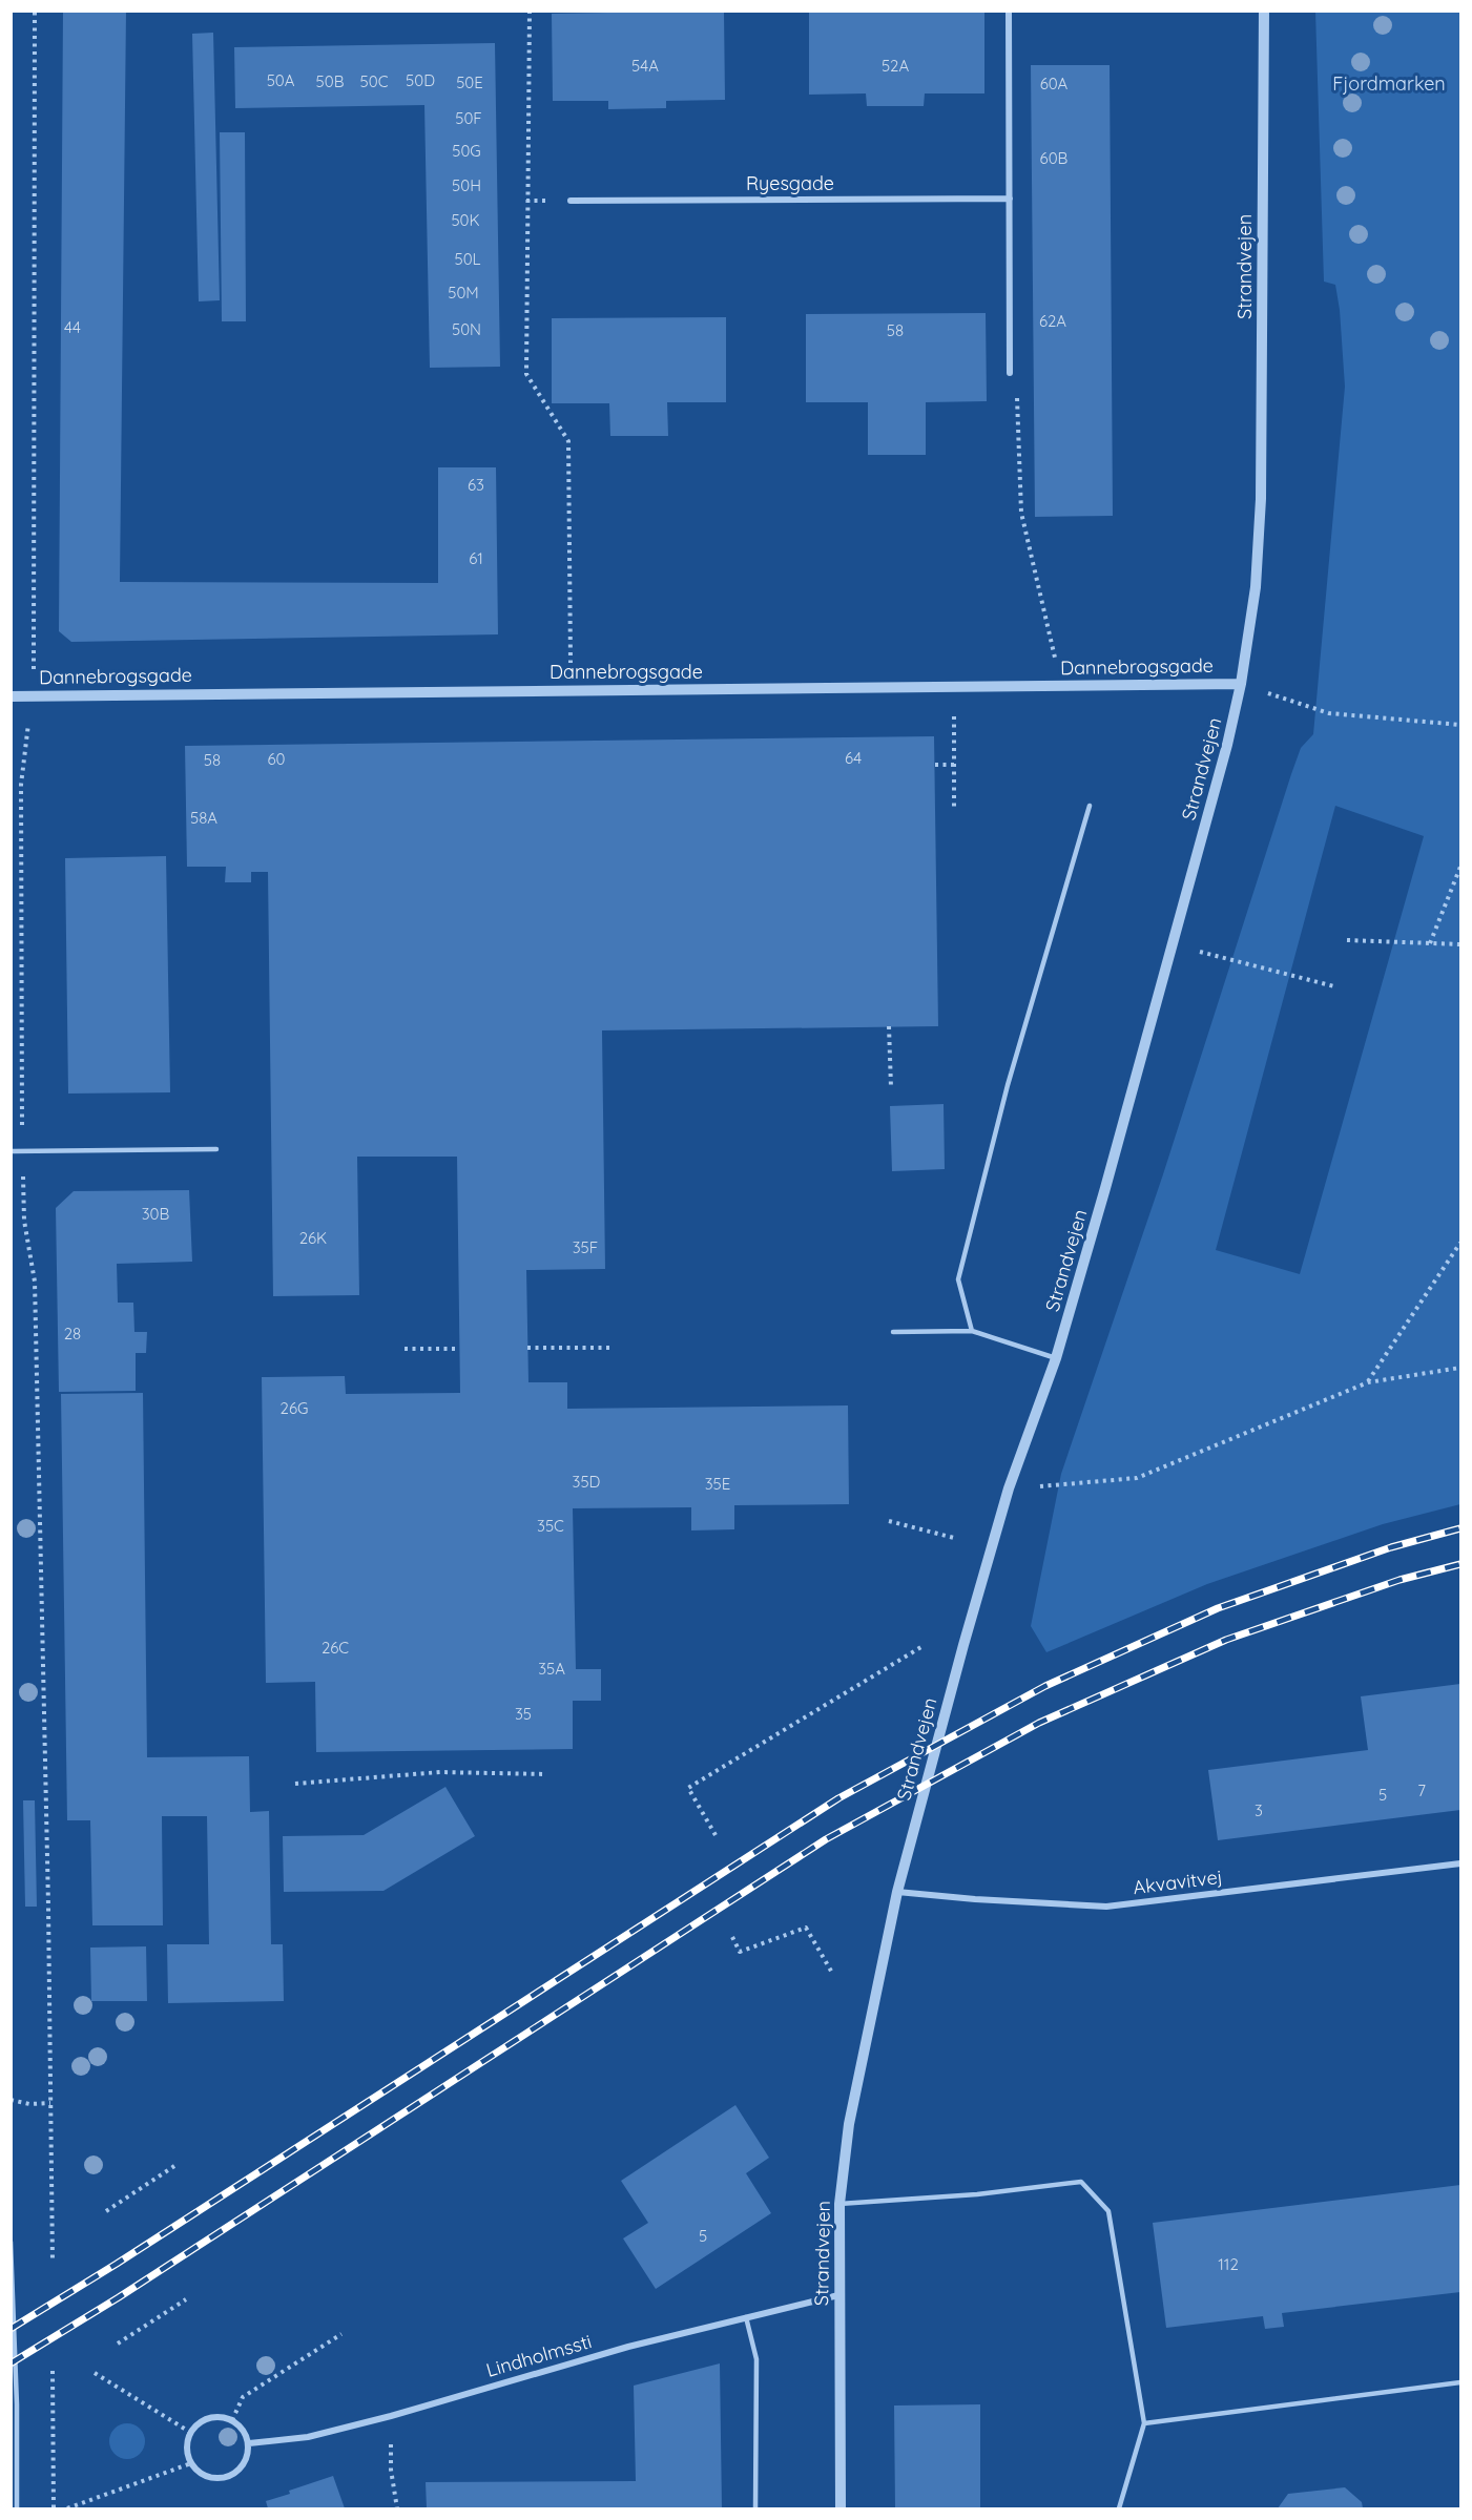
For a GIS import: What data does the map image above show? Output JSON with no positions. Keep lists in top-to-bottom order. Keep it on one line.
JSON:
{"streets":{"street":["Ryesgade","Strandvejen","Dannebrogsgade","Akvavitvej","Lindholmssti"]},"crossings":[["Strandvejen","Dannebrogsgade"],["Strandvejen","Akvavitvej"],["Strandvejen","Lindholmssti"]],"parks":["Fjordmarken"],"house_numbers":["54A","52A","50A","50D","50B","50C","50E","60A","50F","50G","60B","50H","50K","50L","50M","62A","44","50N","58","63","61","64","60","58","58A","30B","26K","35F","28","26G","35D","35E","35C","26C","35A","35","7","5","3","5","112"]}
